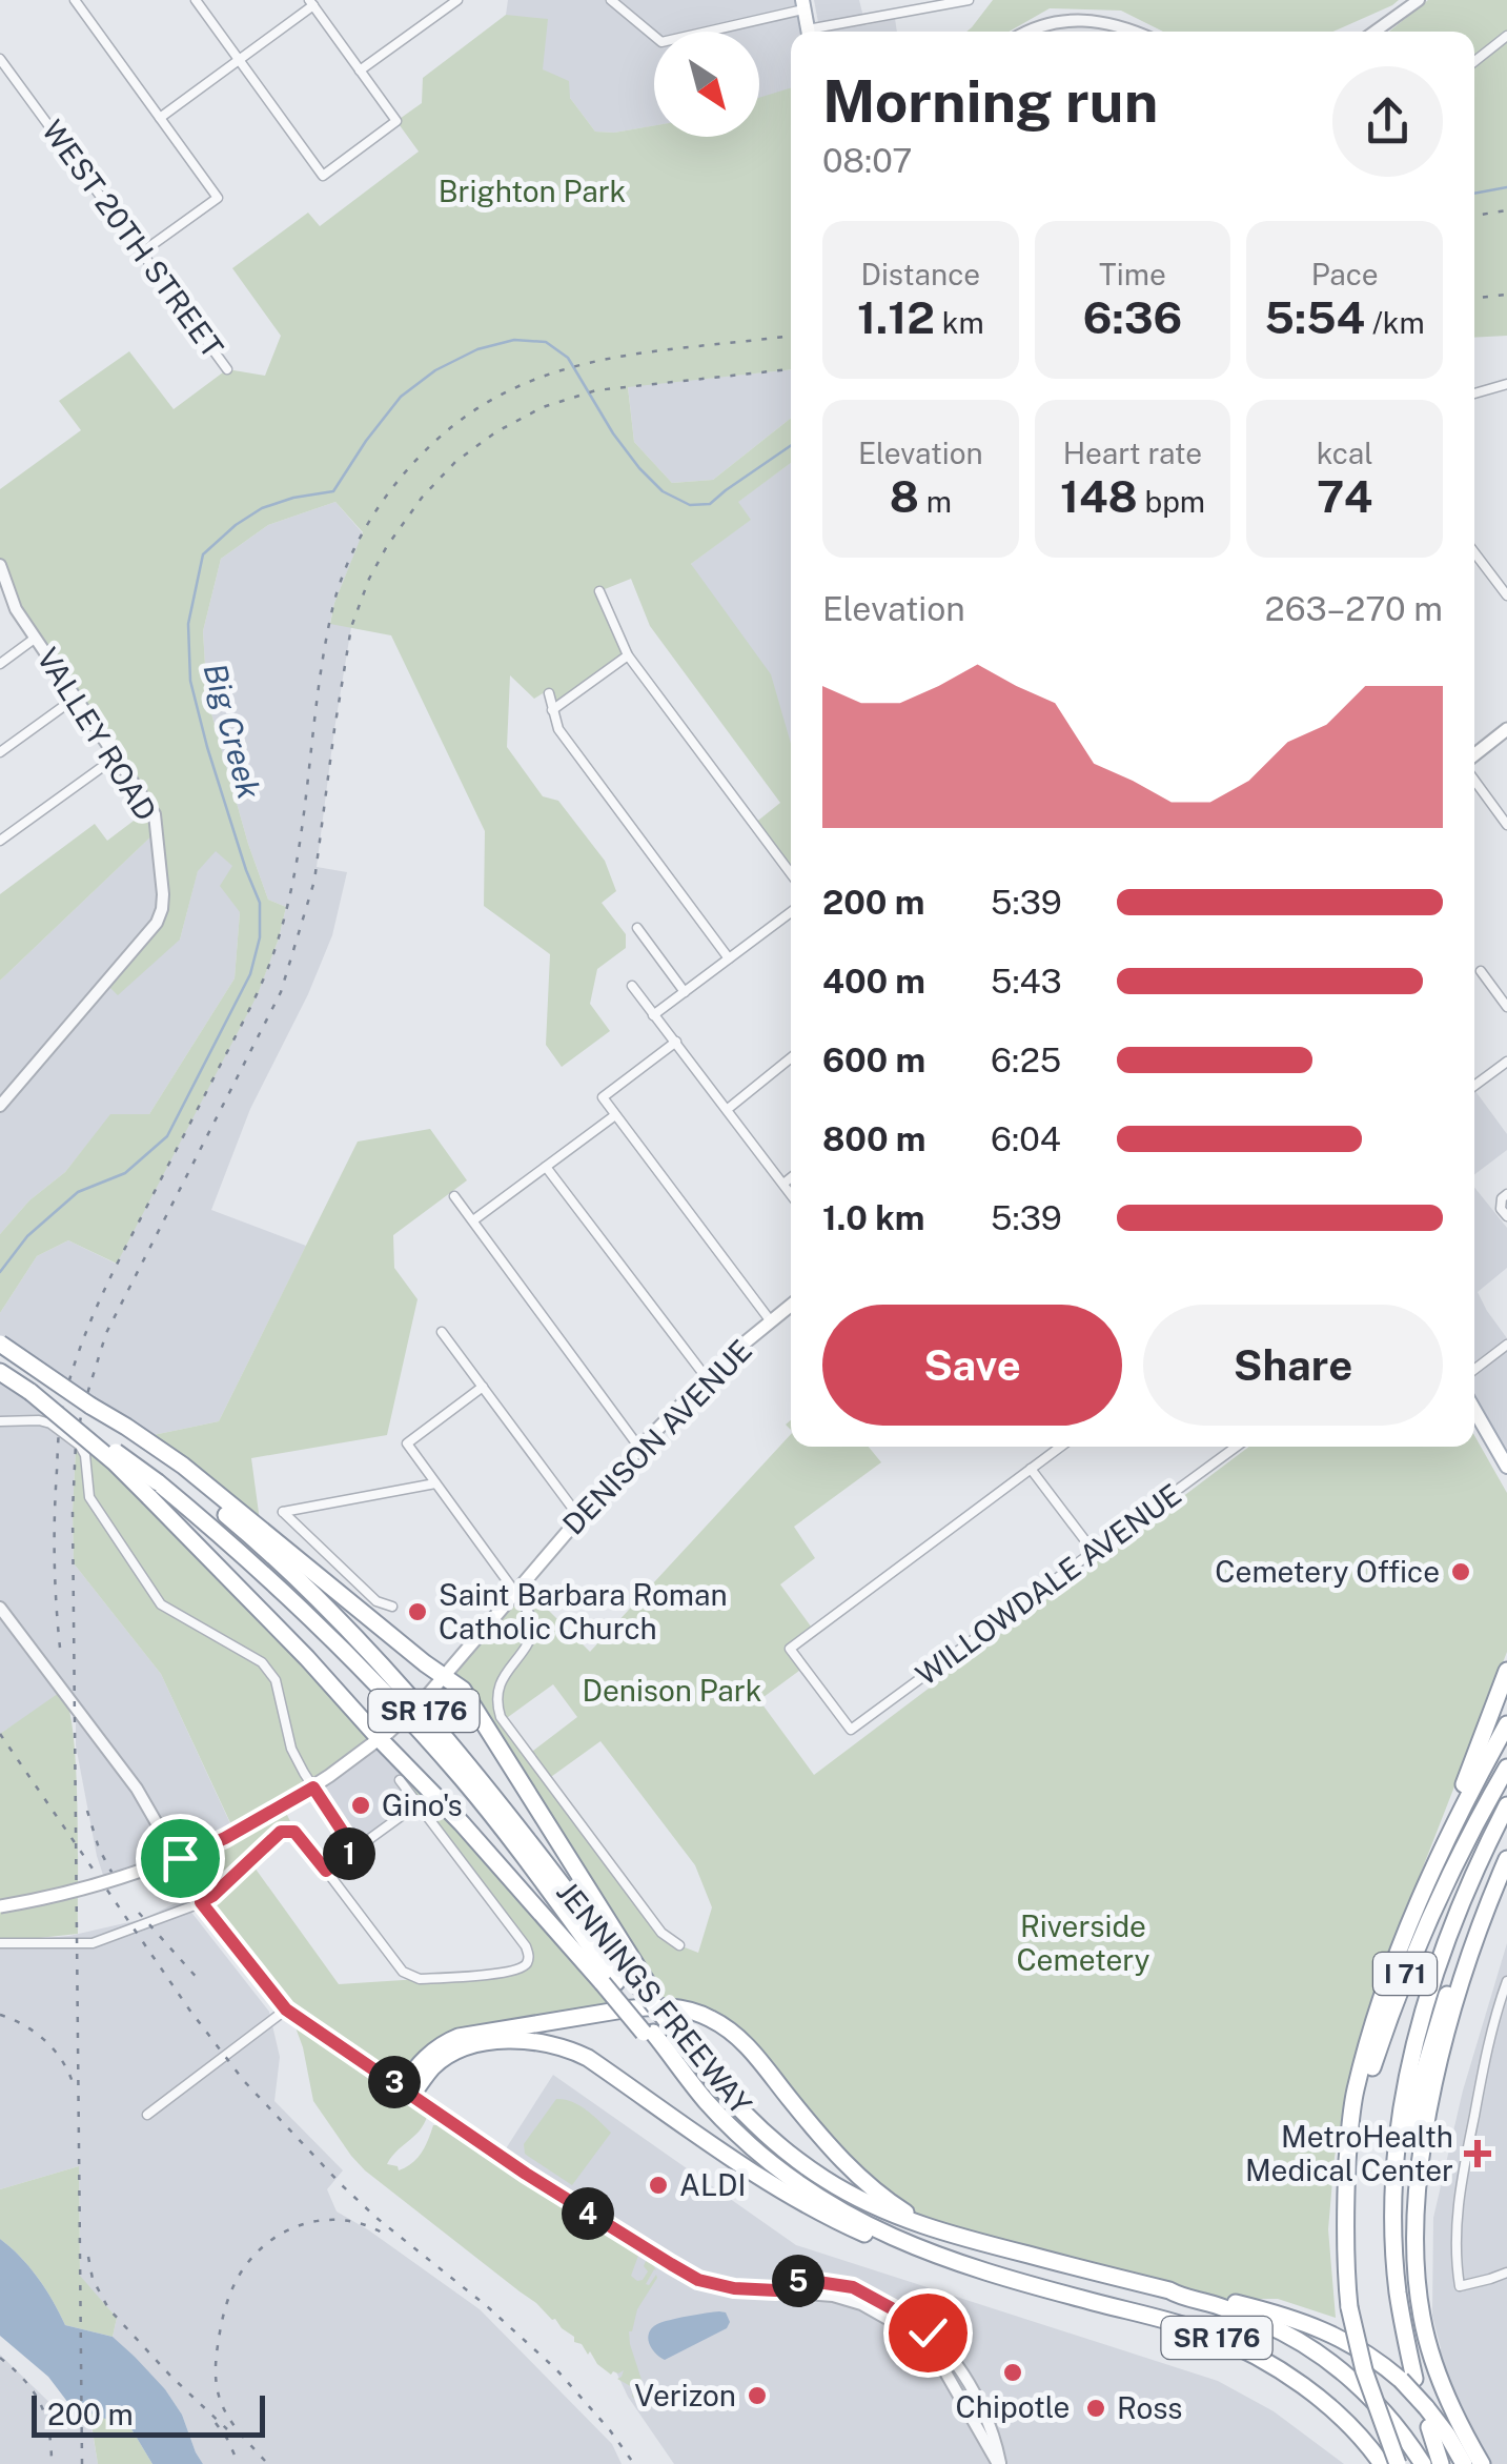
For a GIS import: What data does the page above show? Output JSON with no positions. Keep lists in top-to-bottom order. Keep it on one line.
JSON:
{"streets":{"highway":["SR 176","I 71","JENNINGS FREEWAY"],"main road":["DENISON AVENUE"],"street":["WEST 20TH STREET","VALLEY ROAD","WILLOWDALE AVENUE"]},"water":["Big Creek"],"parks":["Brighton Park","Denison Park","Riverside Cemetery"],"places":{"other":["Cemetery Office","Saint Barbara Roman Catholic Church","Gino's","ALDI","Chipotle","Verizon","Ross"],"health":["MetroHealth Medical Center"]},"scale_bar":"200 m","north":"bottom right","page":{"heading":["Morning run","08:07"],"stats":[["Distance","1.12 km"],["Time","6:36"],["Pace","5:54 /km"],["Elevation","8 m"],["Heart rate","148 bpm"],["kcal","74"]],"chart":["Elevation","263–270 m"],"list":[{"name":"200 m","note":"5:39"},{"name":"400 m","note":"5:43"},{"name":"600 m","note":"6:25"},{"name":"800 m","note":"6:04"},{"name":"1.0 km","note":"5:39"}],"buttons":["Save","Share"],"pins":["1","3","4","5"],"scale":"200 m"}}
